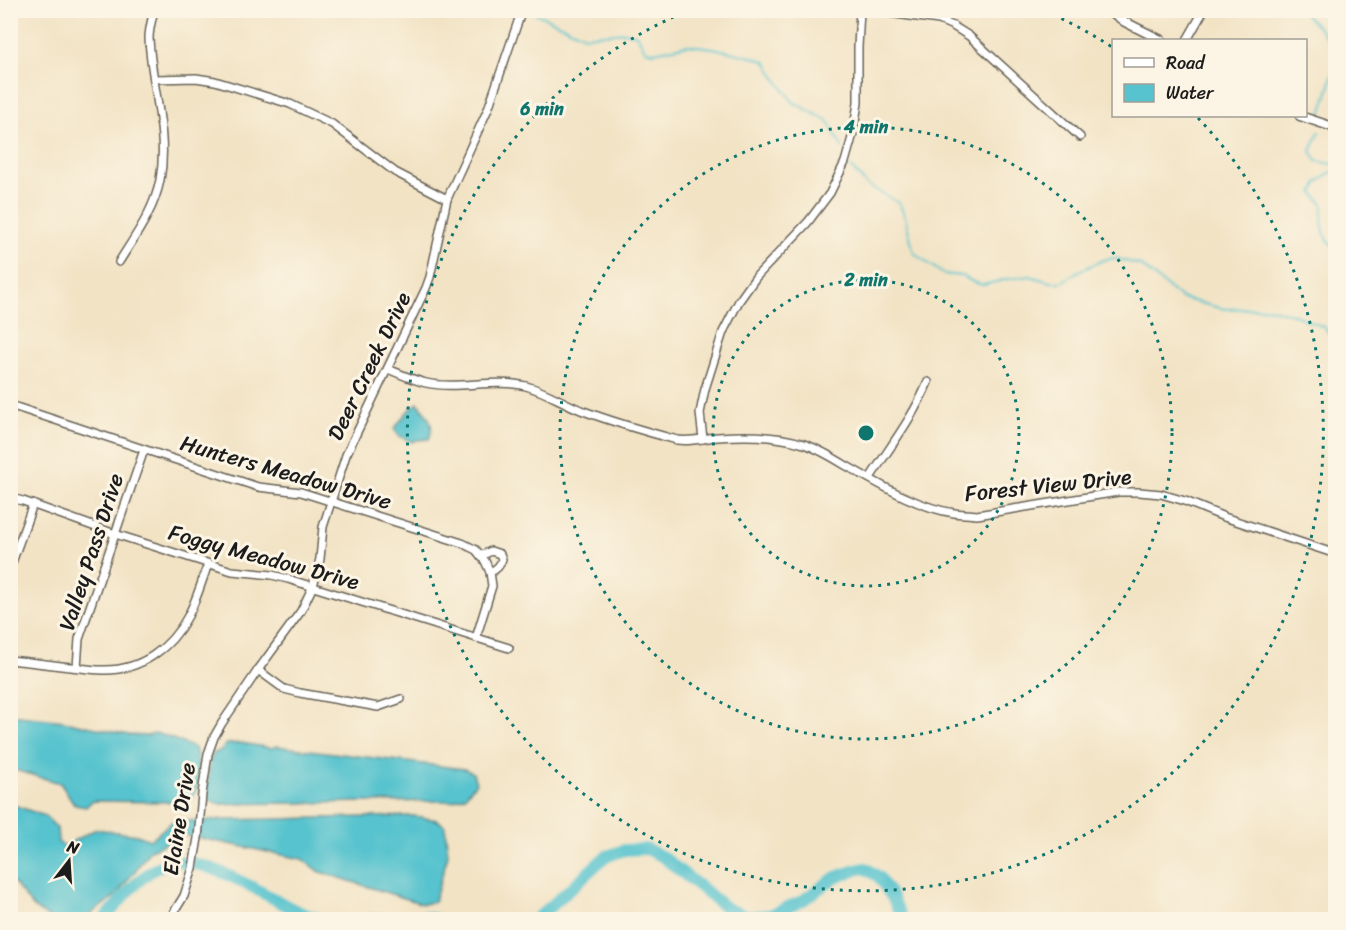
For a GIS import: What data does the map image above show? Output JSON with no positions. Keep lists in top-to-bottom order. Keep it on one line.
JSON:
{"streets":{"street":["Deer Creek Drive","Hunters Meadow Drive","Forest View Drive","Valley Pass Drive","Foggy Meadow Drive","Elaine Drive"]},"crossings":[["Deer Creek Drive","Hunters Meadow Drive"],["Deer Creek Drive","Forest View Drive"],["Deer Creek Drive","Foggy Meadow Drive"],["Deer Creek Drive","Elaine Drive"],["Hunters Meadow Drive","Valley Pass Drive"],["Hunters Meadow Drive","Foggy Meadow Drive"],["Valley Pass Drive","Foggy Meadow Drive"]],"legend":["Road","Water"],"north":"top","rings":["6 min","4 min","2 min"]}
